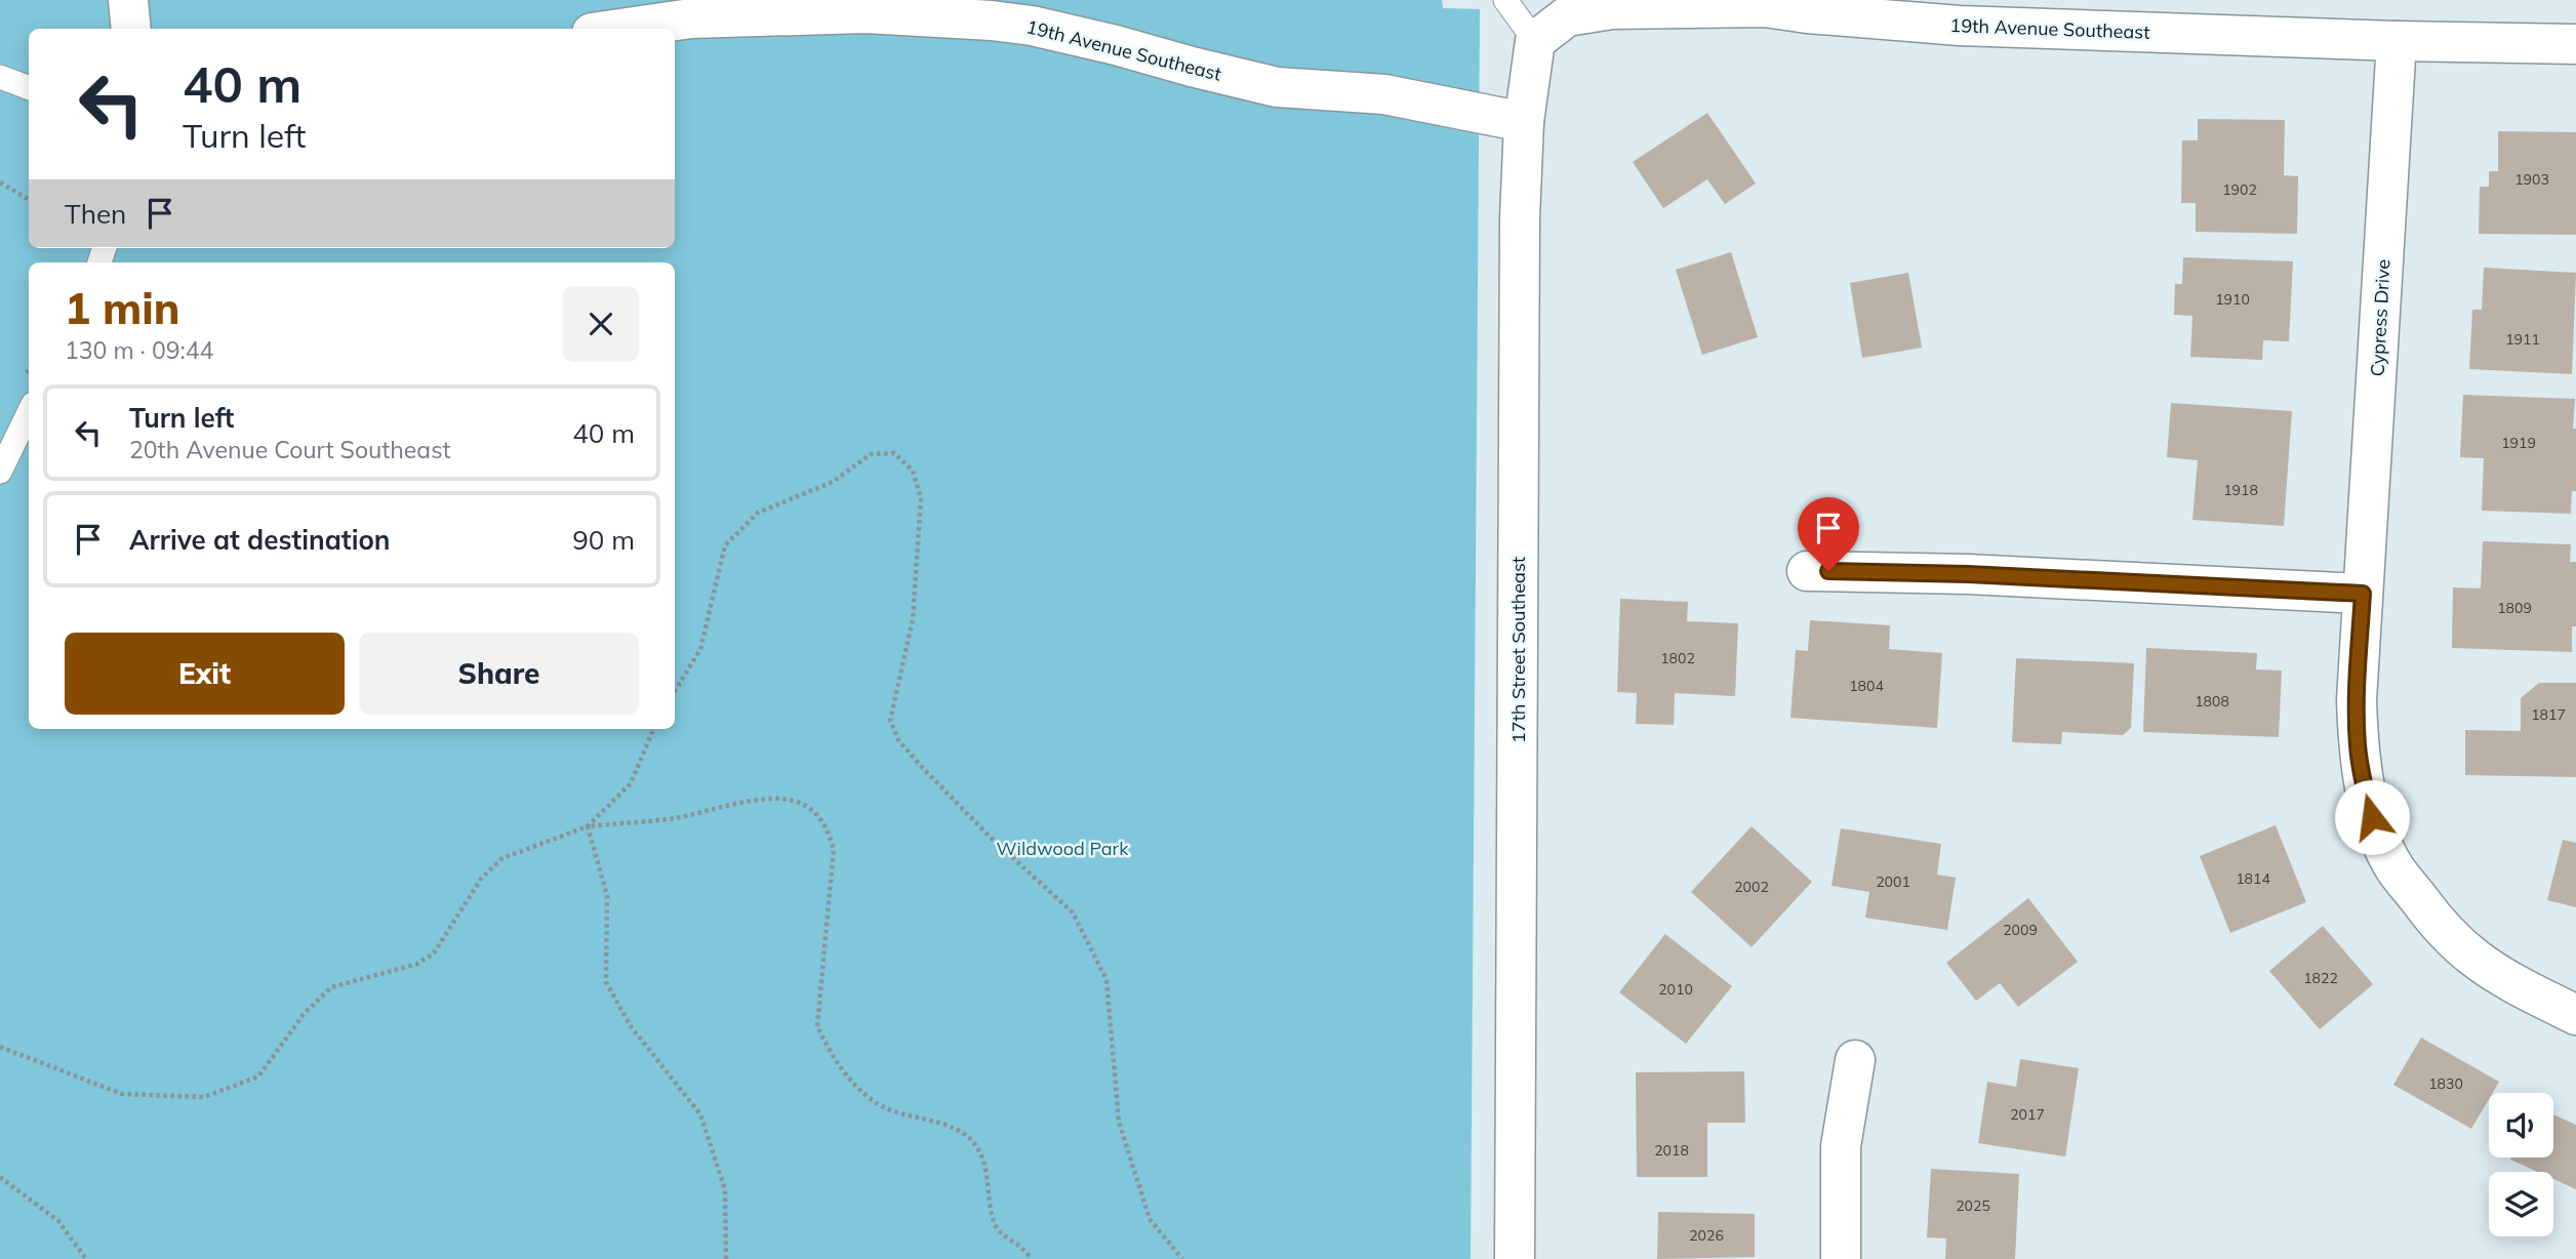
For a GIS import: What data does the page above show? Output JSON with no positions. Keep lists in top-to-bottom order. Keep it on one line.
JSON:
{"streets":{"street":["19th Avenue Southeast","Cypress Drive","17th Street Southeast"]},"crossings":[["19th Avenue Southeast","Cypress Drive"],["19th Avenue Southeast","17th Street Southeast"]],"parks":["Wildwood Park"],"house_numbers":["1903","1902","1910","1911","1919","1918","1809","1802","1804","1808","1817","1814","2001","2002","2009","1822","2010","1830","2017","2018","2025","2026"],"page":{"turn":["40 m","Turn left"],"then":"Then","heading":["1 min","130 m · 09:44"],"list":[{"name":"Turn left","note":"20th Avenue Court Southeast","value":"40 m"},{"name":"Arrive at destination","value":"90 m"}],"buttons":["Exit","Share"]}}
